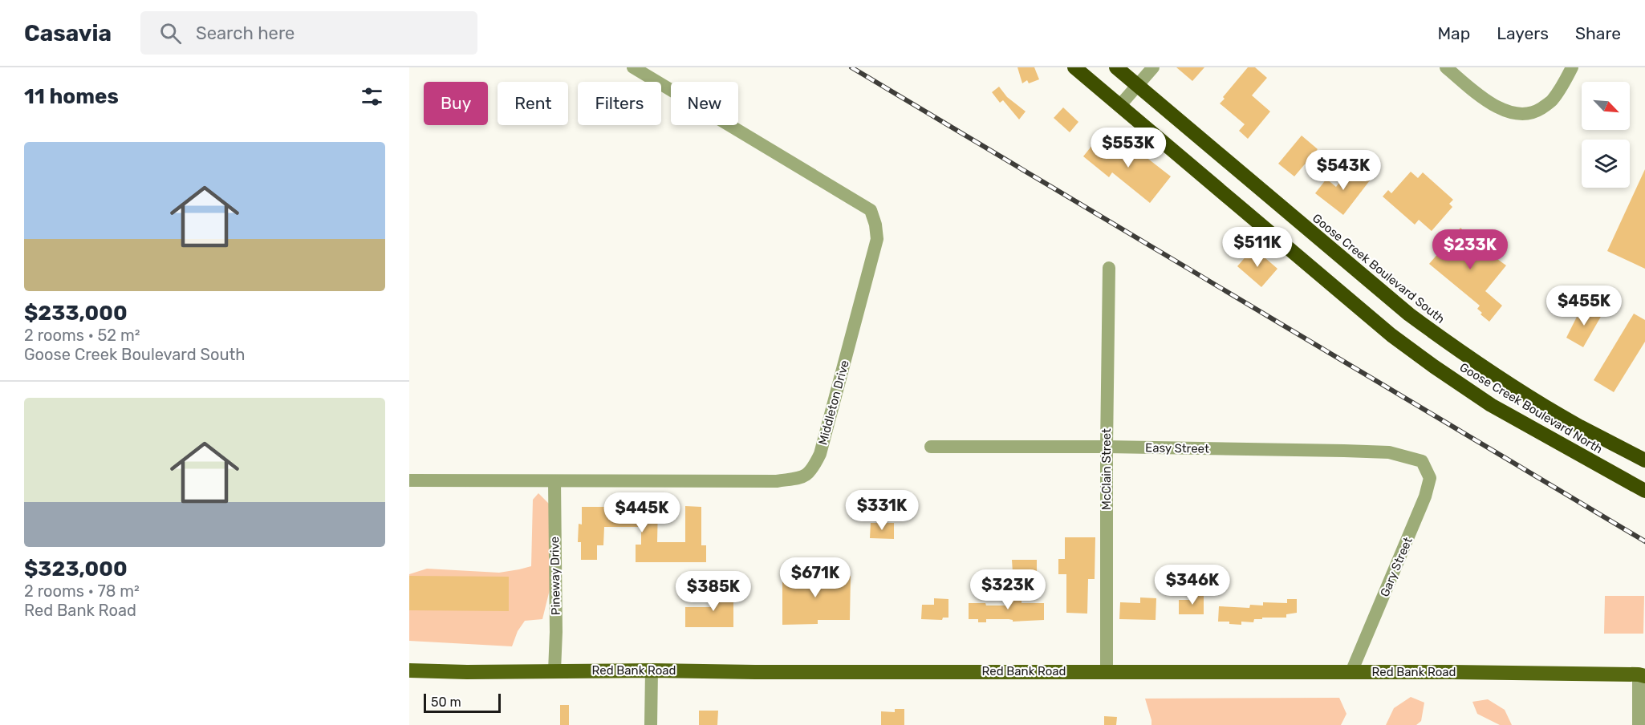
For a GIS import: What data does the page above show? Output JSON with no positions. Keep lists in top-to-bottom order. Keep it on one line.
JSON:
{"streets":{"highway":["Goose Creek Boulevard South","Goose Creek Boulevard North"],"main road":["Red Bank Road"],"street":["Middleton Drive","Easy Street","McClain Street","Gary Street","Pineway Drive"]},"crossings":[["Middleton Drive","Pineway Drive"],["Easy Street","McClain Street"],["Easy Street","Gary Street"],["McClain Street","Red Bank Road"],["Gary Street","Red Bank Road"],["Pineway Drive","Red Bank Road"]],"scale_bar":"50 m","north":"bottom right","page":{"header":"Casavia","search":"Search here","nav":["Map","Layers","Share"],"heading":"11 homes","chip":["Buy","Rent","Filters","New"],"list":[{"name":"$233,000","note":"2 rooms · 52 m² · Goose Creek Boulevard South"},{"name":"$323,000","note":"2 rooms · 78 m² · Red Bank Road"}],"price":["$553K","$543K","$511K","$233K","$455K","$331K","$445K","$671K","$346K","$323K","$385K"],"scale":"50 m"}}
